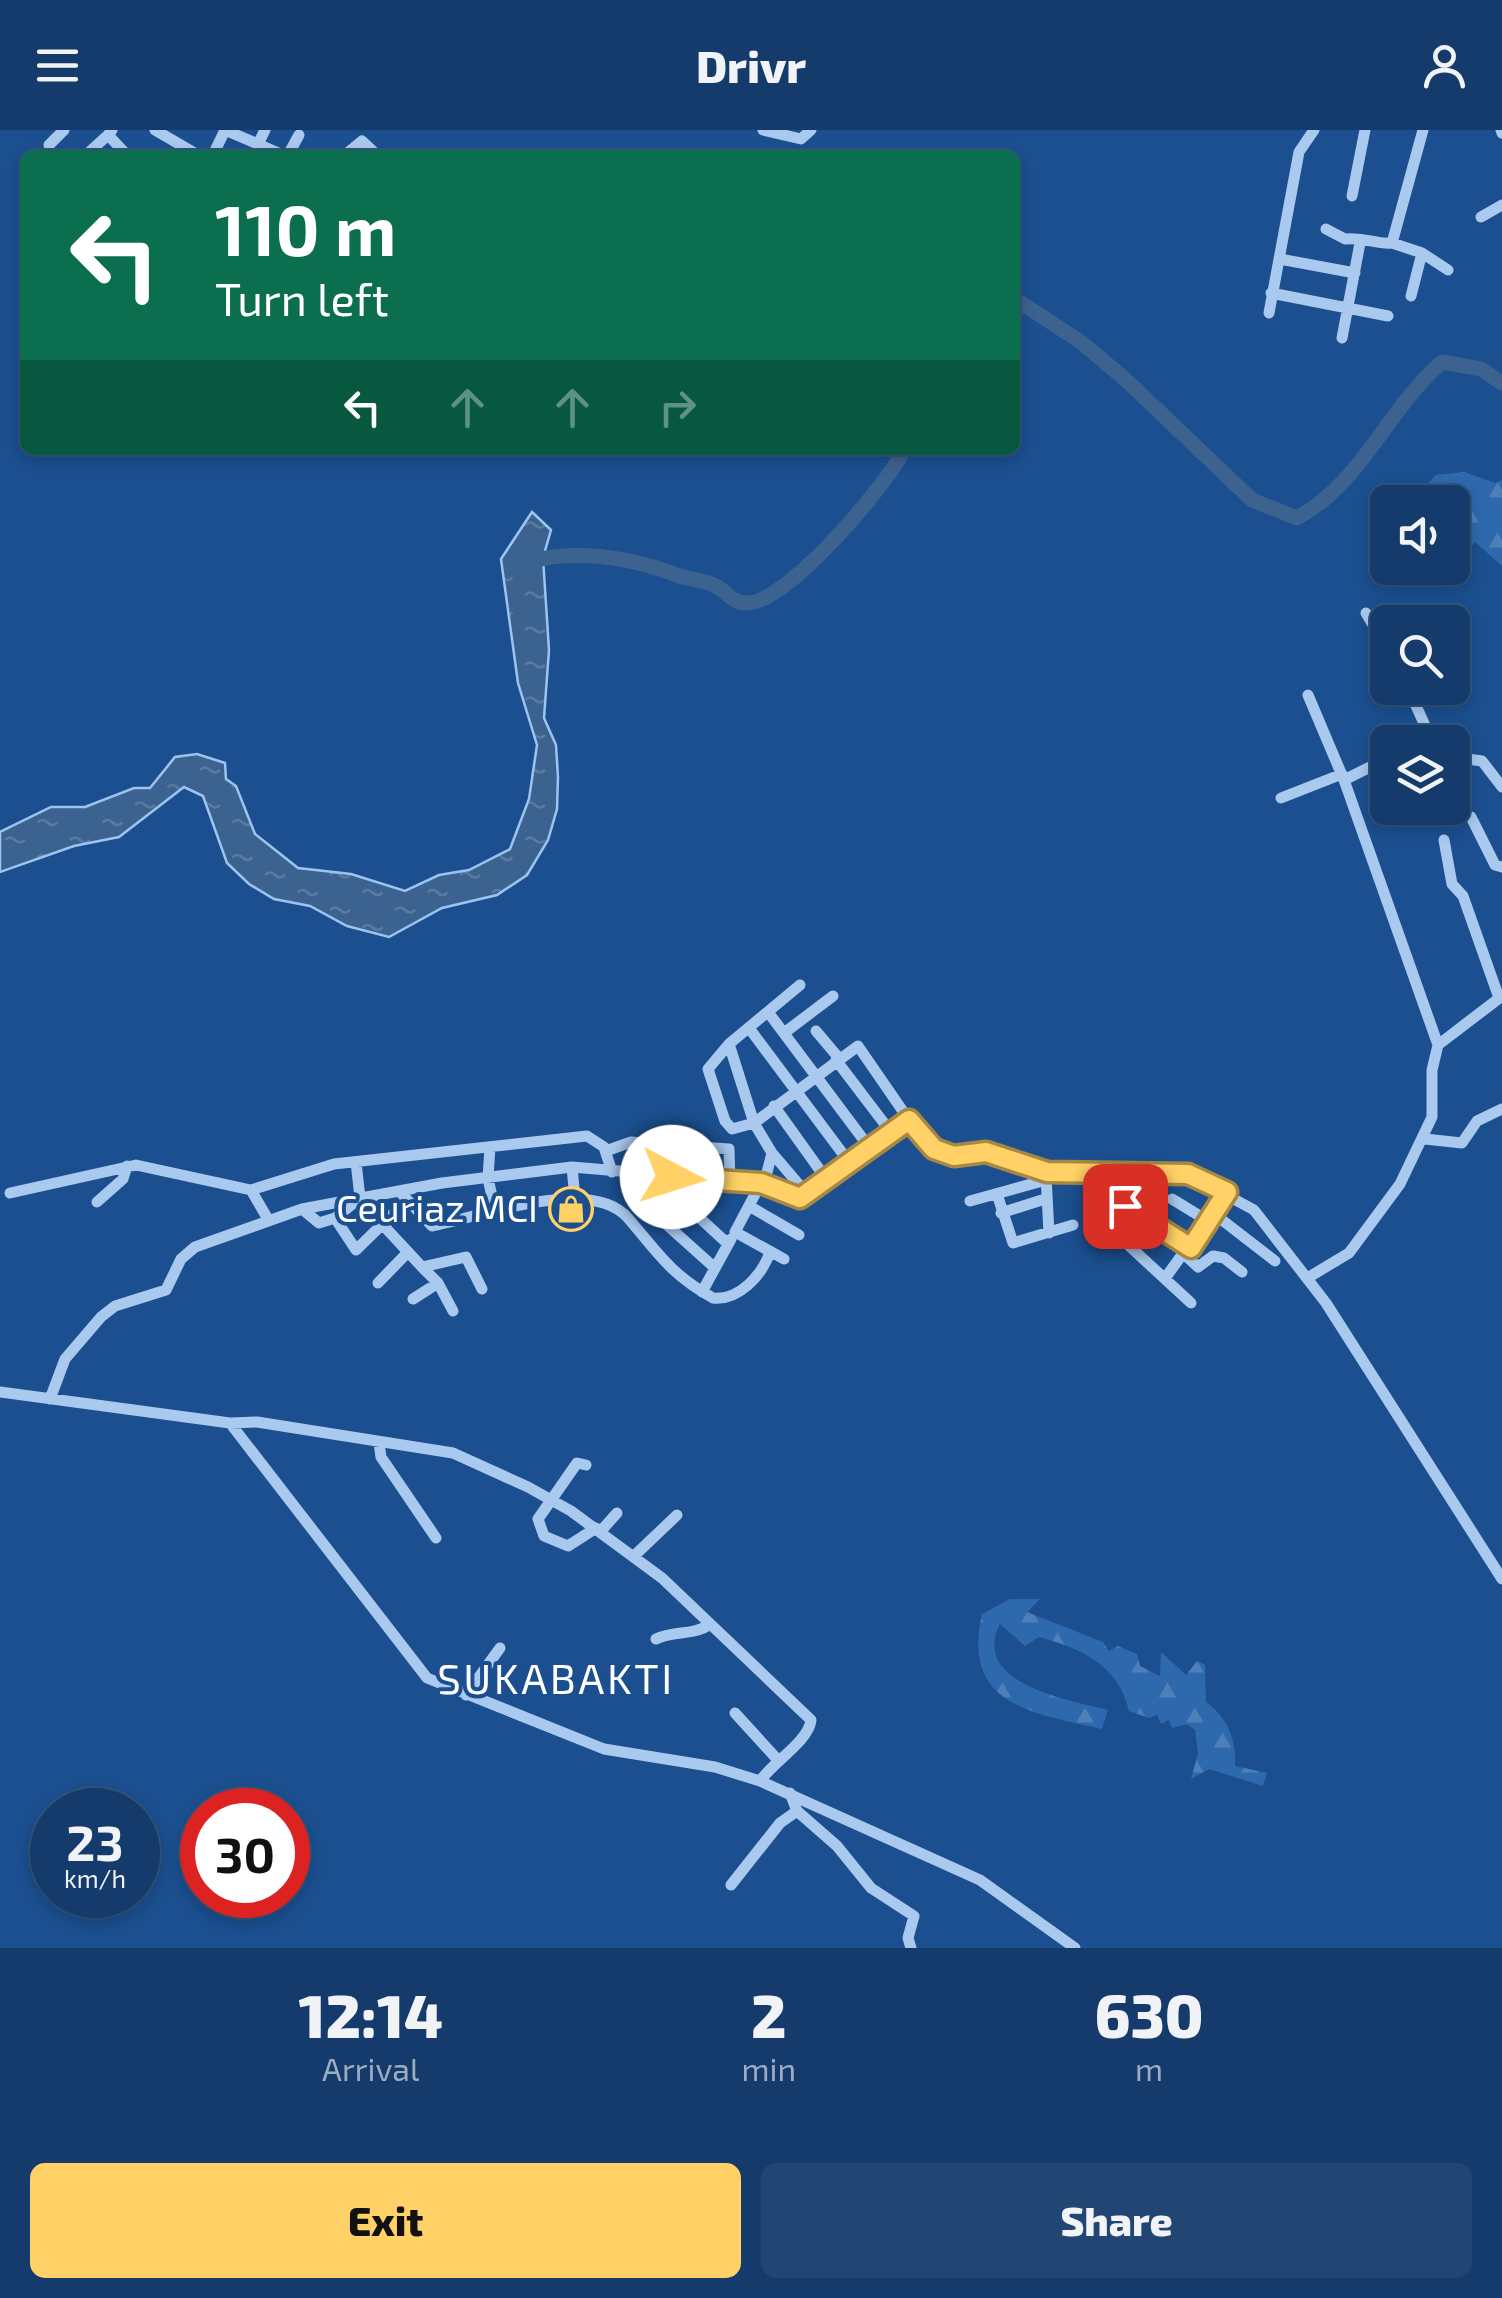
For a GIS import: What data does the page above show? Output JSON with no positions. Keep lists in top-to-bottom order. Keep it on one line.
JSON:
{"districts":["SUKABAKTI"],"places":{"shop":["Ceuriaz MCI"]},"page":{"header":"Drivr","turn":["110 m","Turn left"],"speed":"23 km/h","limit":"30","eta":["12:14","Arrival","2","min","630","m"],"buttons":["Exit","Share"]}}
